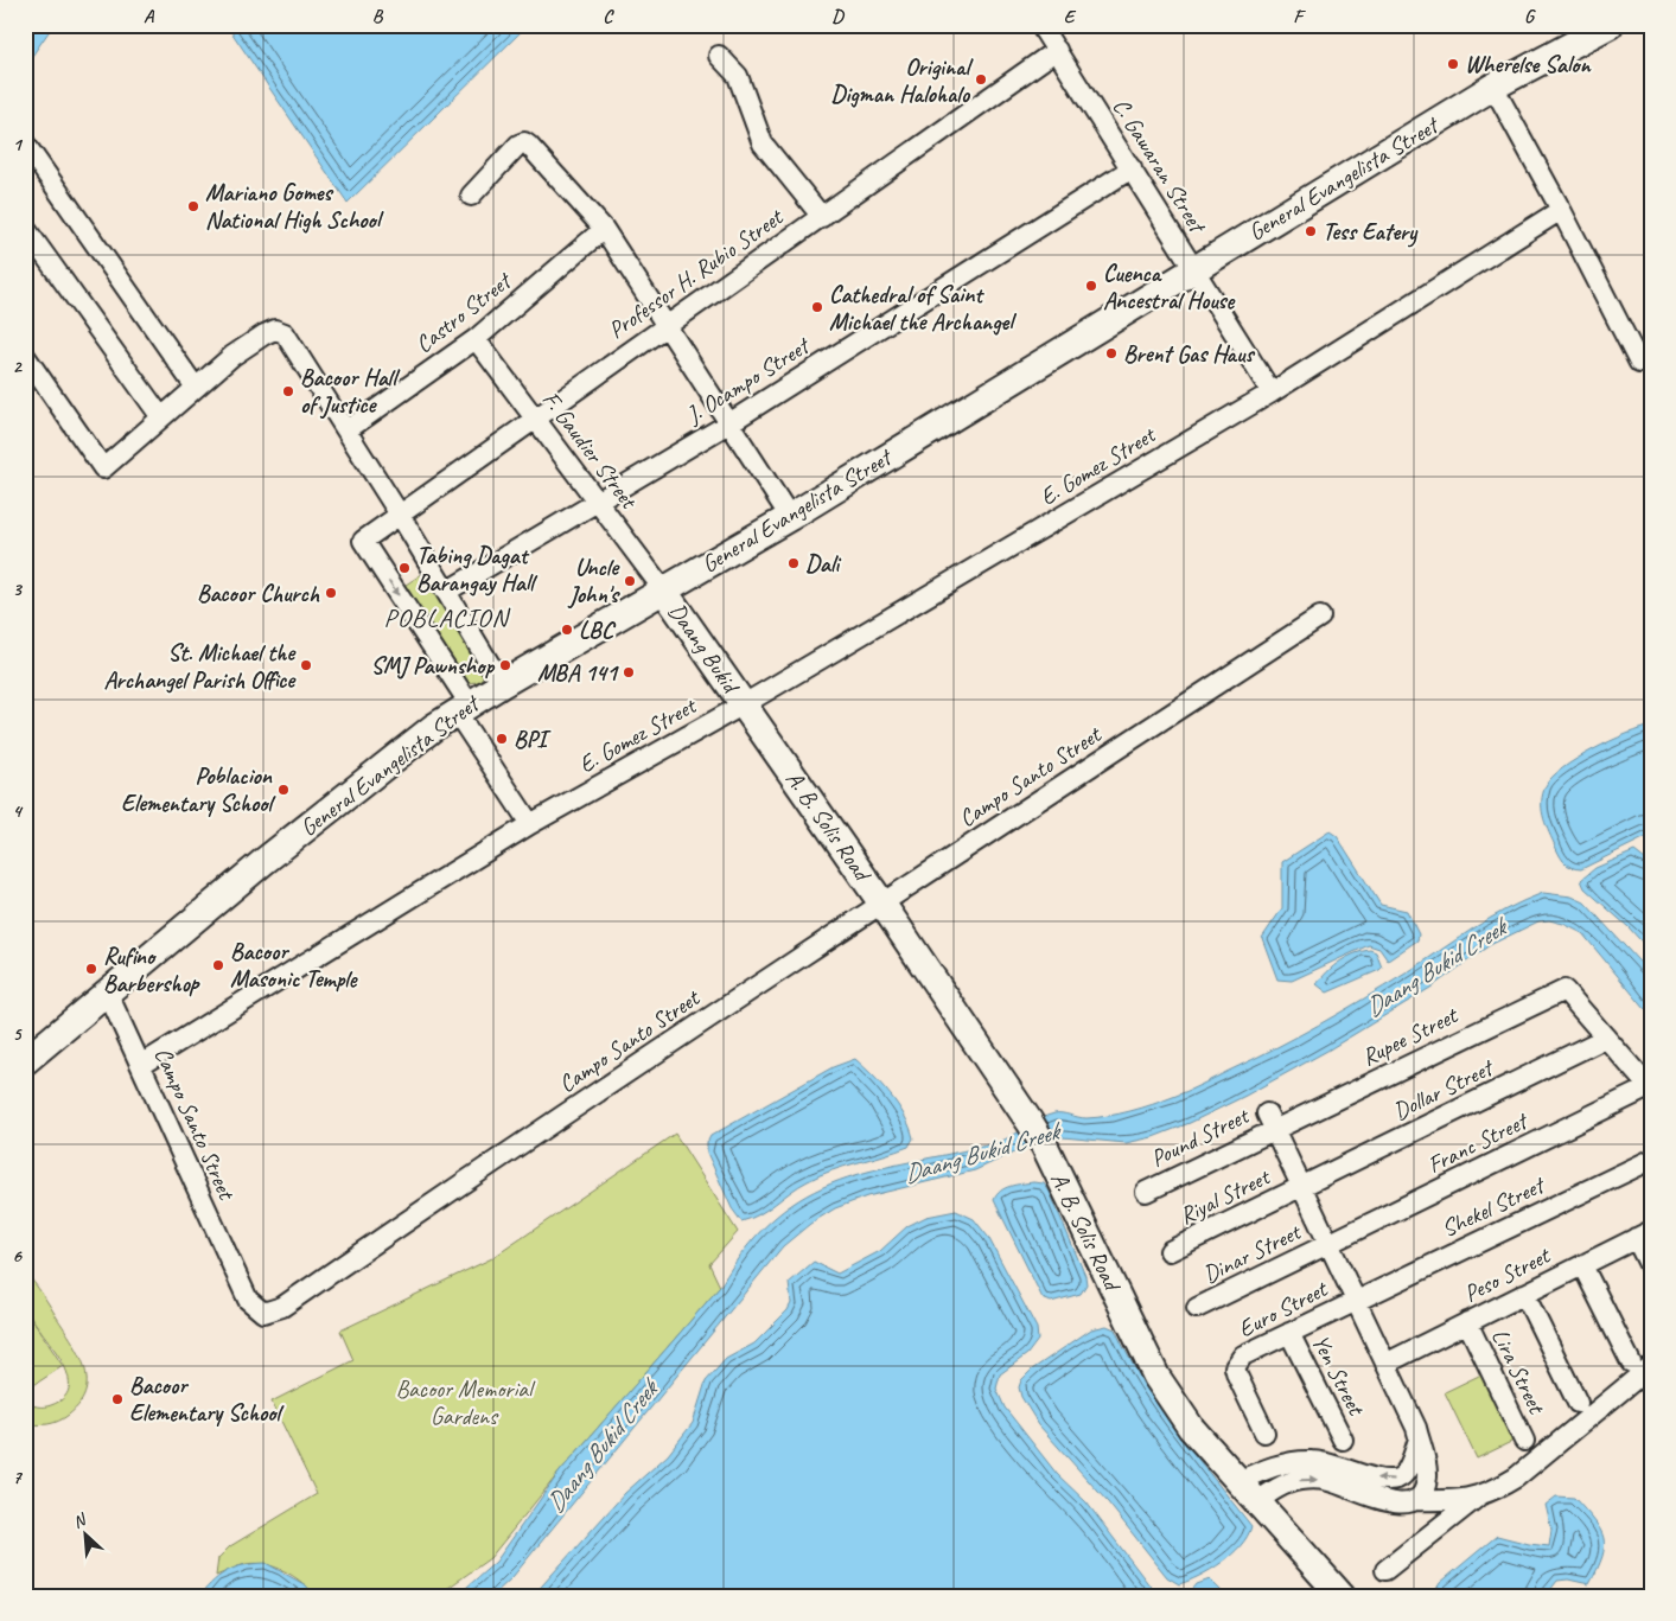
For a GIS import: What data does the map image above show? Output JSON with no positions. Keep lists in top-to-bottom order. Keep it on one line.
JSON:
{"streets":{"main road":["General Evangelista Street","Daang Bukid","A. B. Solis Road"],"street":["C. Gawaran Street","Professor H. Rubio Street","Castro Street","J. Ocampo Street","F. Gaudier Street","E. Gomez Street","Campo Santo Street","Rupee Street","Dollar Street","Pound Street","Franc Street","Riyal Street","Shekel Street","Dinar Street","Peso Street","Euro Street","Lira Street","Yen Street"]},"crossings":[["C. Gawaran Street","General Evangelista Street"],["C. Gawaran Street","Professor H. Rubio Street"],["C. Gawaran Street","J. Ocampo Street"],["C. Gawaran Street","E. Gomez Street"],["General Evangelista Street","Professor H. Rubio Street"],["General Evangelista Street","F. Gaudier Street"],["General Evangelista Street","Daang Bukid"],["General Evangelista Street","Campo Santo Street"],["Professor H. Rubio Street","F. Gaudier Street"],["Castro Street","F. Gaudier Street"],["J. Ocampo Street","F. Gaudier Street"],["F. Gaudier Street","Daang Bukid"],["E. Gomez Street","Daang Bukid"],["E. Gomez Street","Campo Santo Street"],["E. Gomez Street","A. B. Solis Road"],["Daang Bukid","A. B. Solis Road"],["Campo Santo Street","A. B. Solis Road"],["Rupee Street","Dollar Street"],["Rupee Street","Pound Street"],["Dollar Street","Riyal Street"],["Franc Street","Dinar Street"],["Shekel Street","Euro Street"],["Peso Street","Lira Street"],["Euro Street","Yen Street"]],"districts":["POBLACION"],"water":["Daang Bukid Creek"],"parks":["Bacoor Memorial Gardens"],"places":["Wherelse Salon","Original Digman Halohalo","Mariano Gomes National High School","Tess Eatery","Cuenca Ancestral House","Cathedral of Saint Michael the Archangel","Brent Gas Haus","Bacoor Hall of Justice","Dali","Tabing Dagat Barangay Hall","Uncle John's","Bacoor Church","LBC","St. Michael the Archangel Parish Office","SMJ Pawnshop","MBA 141","BPI","Poblacion Elementary School","Bacoor Masonic Temple","Rufino Barbershop","Bacoor Elementary School"],"north":"top left","grid":{"columns":["A","B","C","D","E","F","G"],"rows":["1","2","3","4","5","6","7"]}}
